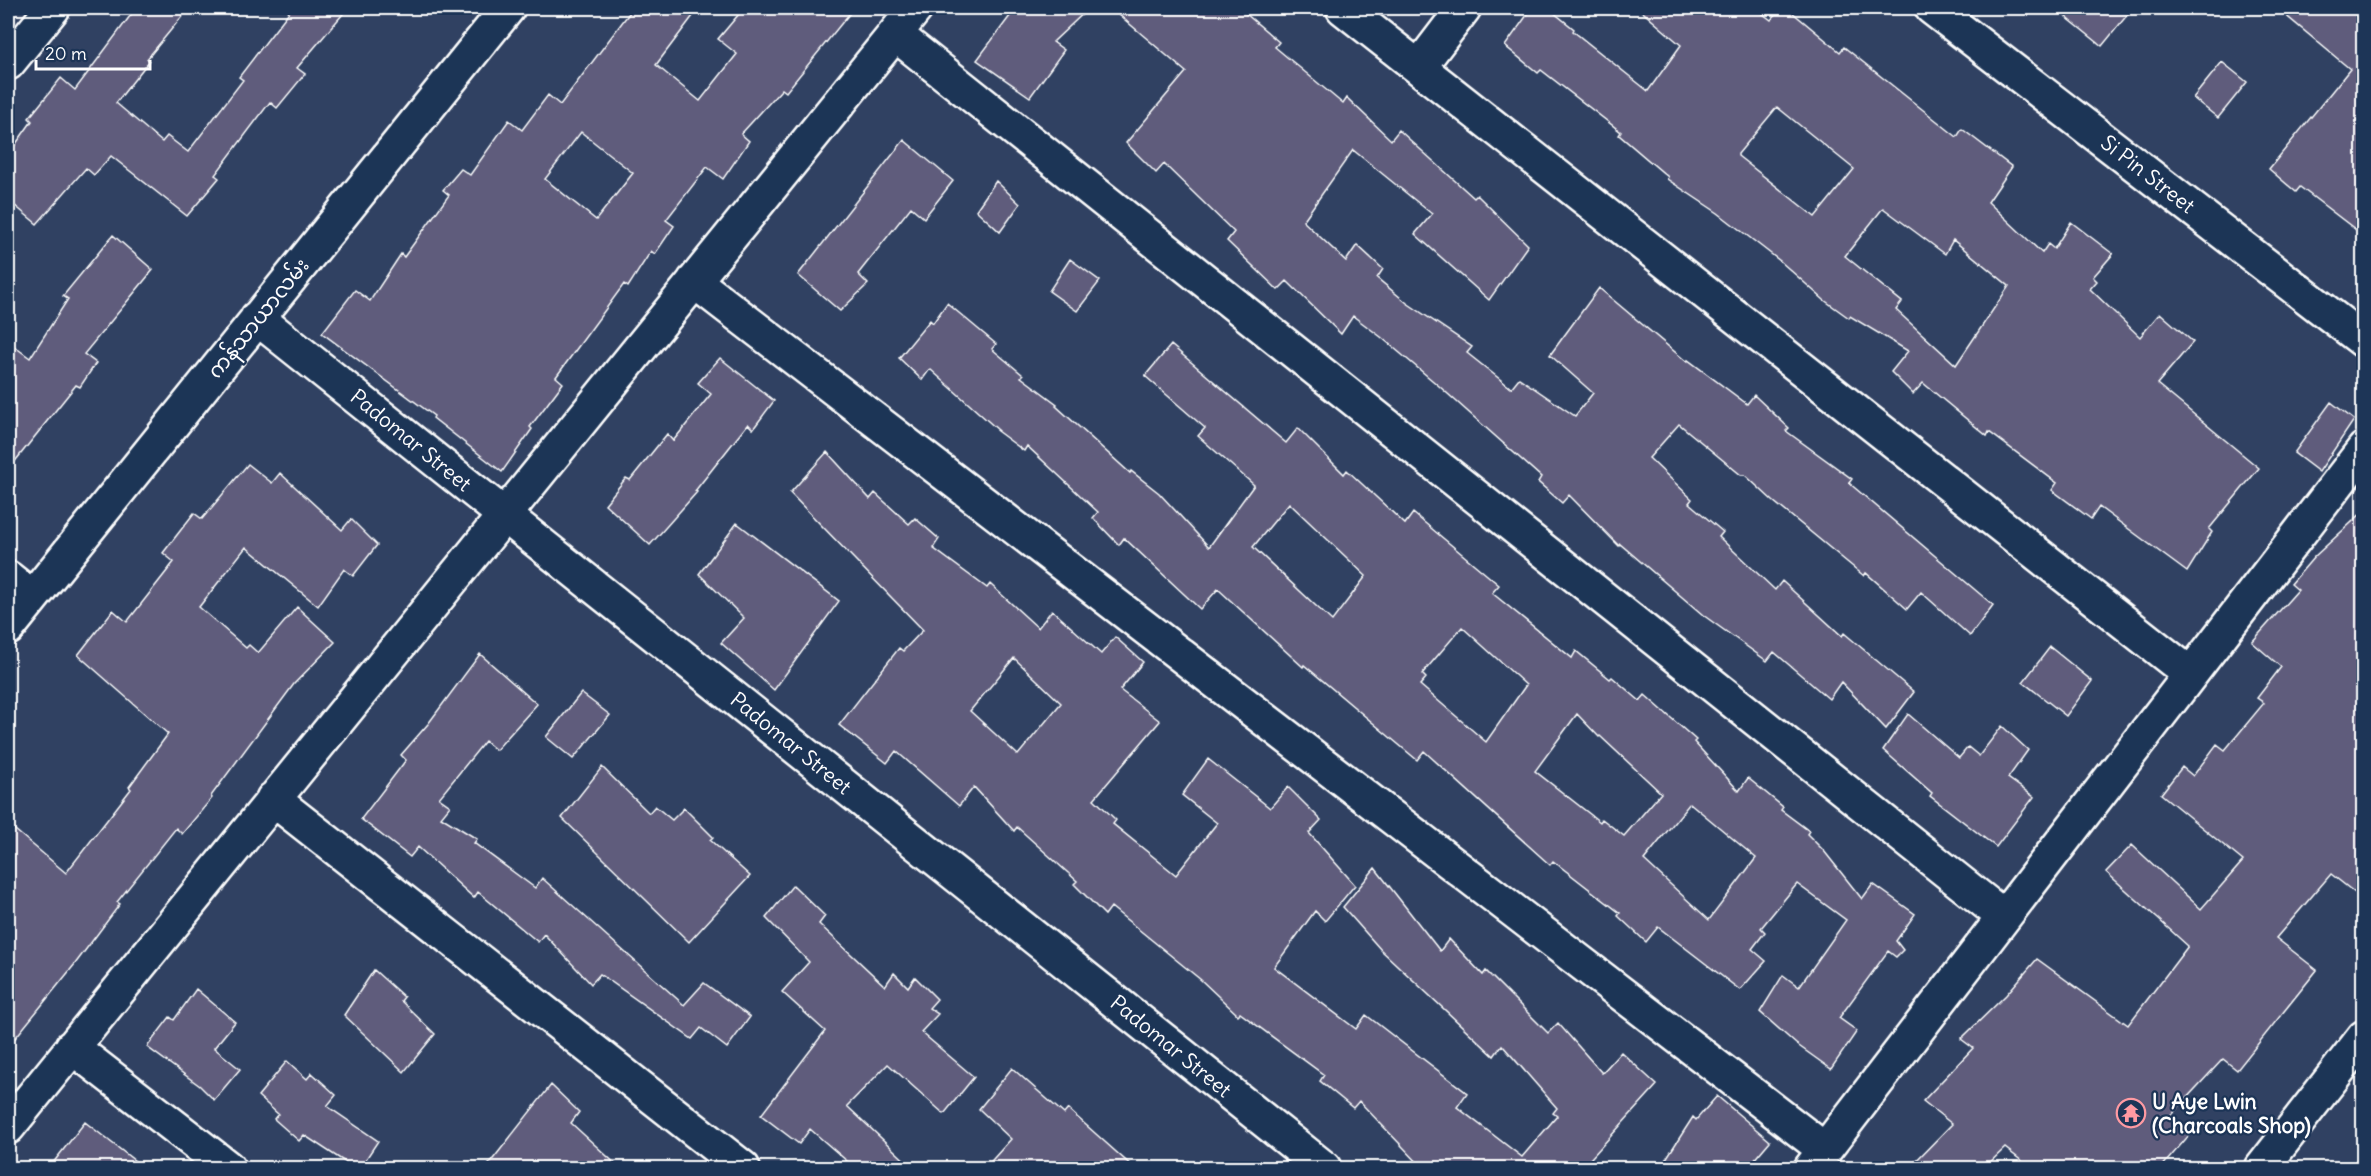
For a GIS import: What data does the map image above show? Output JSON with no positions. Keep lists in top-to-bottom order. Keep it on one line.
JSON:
{"streets":{"street":["Si Pin Street","ကန်သာယာလမ်း","Padomar Street"]},"crossings":[["ကန်သာယာလမ်း","Padomar Street"]],"places":{"temple":["U Aye Lwin (Charcoals Shop)"]},"scale_bar":"20 m"}
